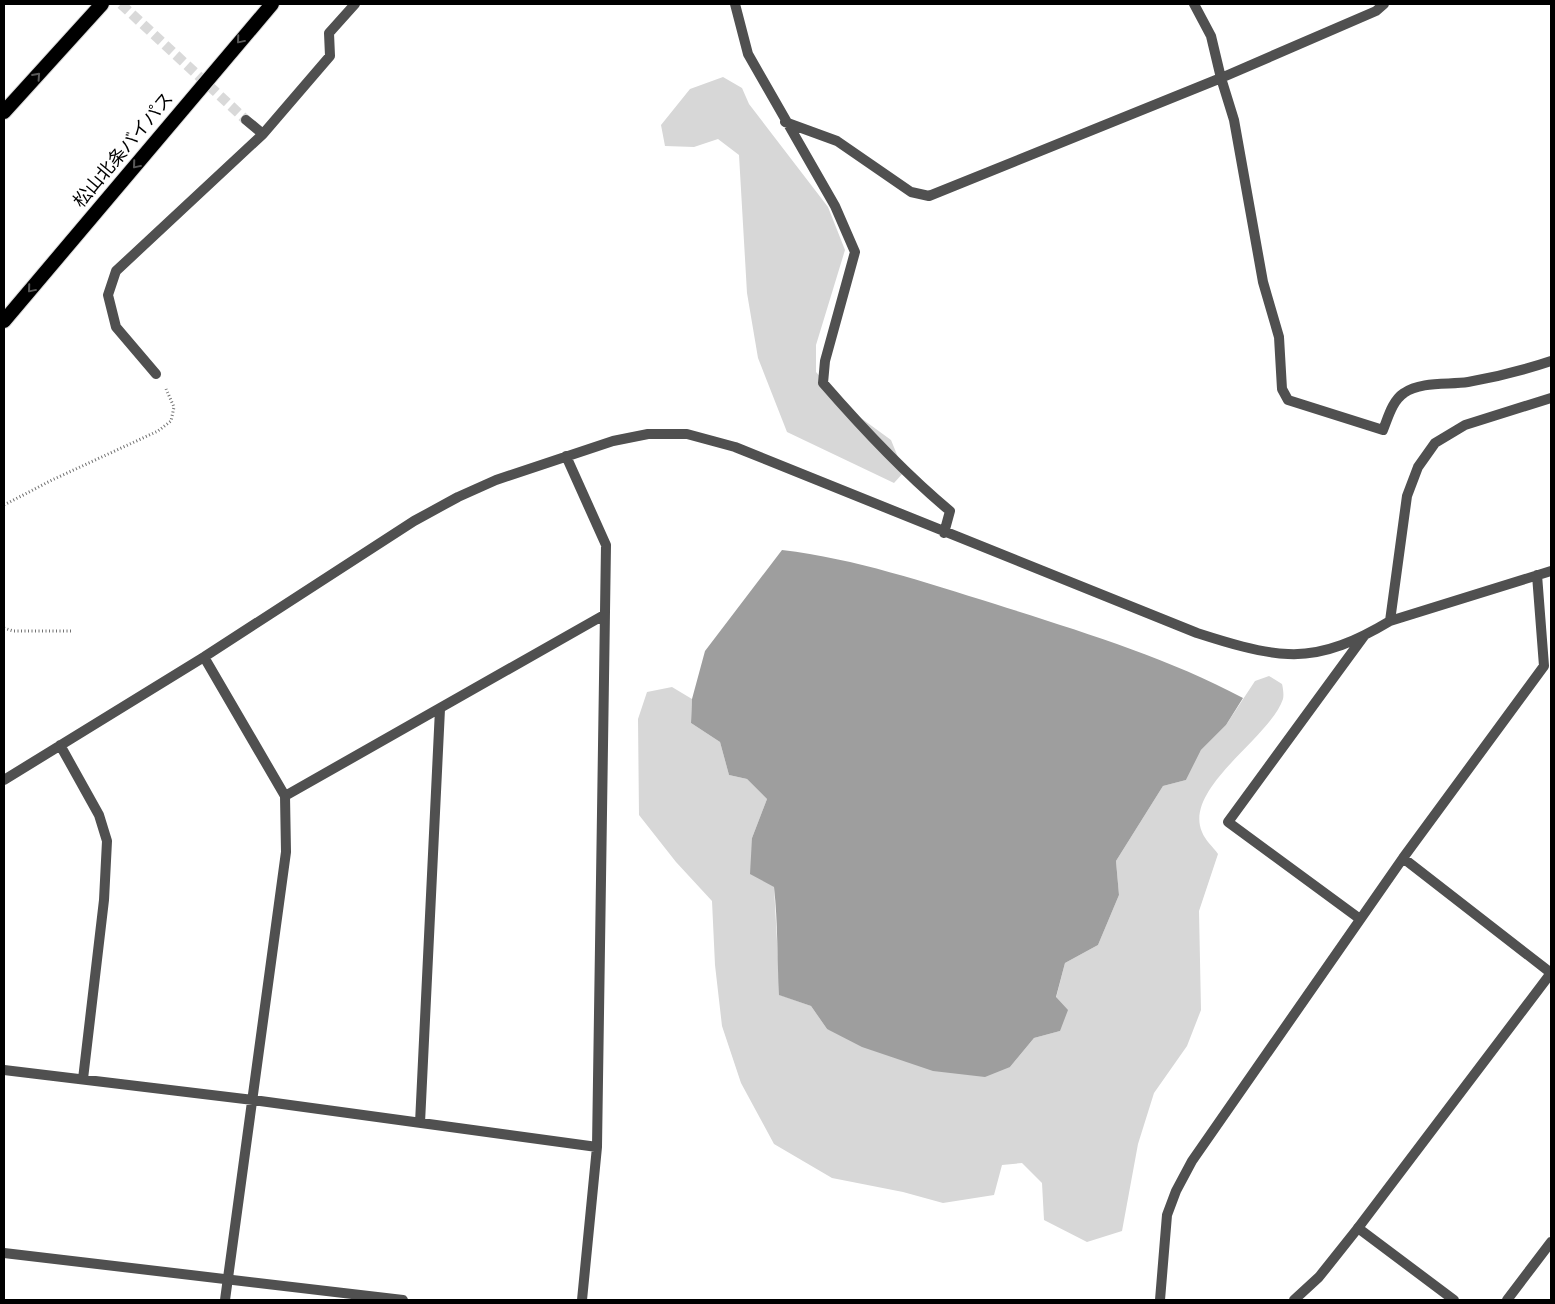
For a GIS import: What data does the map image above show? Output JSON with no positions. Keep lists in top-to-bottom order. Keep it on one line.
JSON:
{"streets":{"highway":["松山北条バイパス"]},"one_way":["松山北条バイパス"]}
